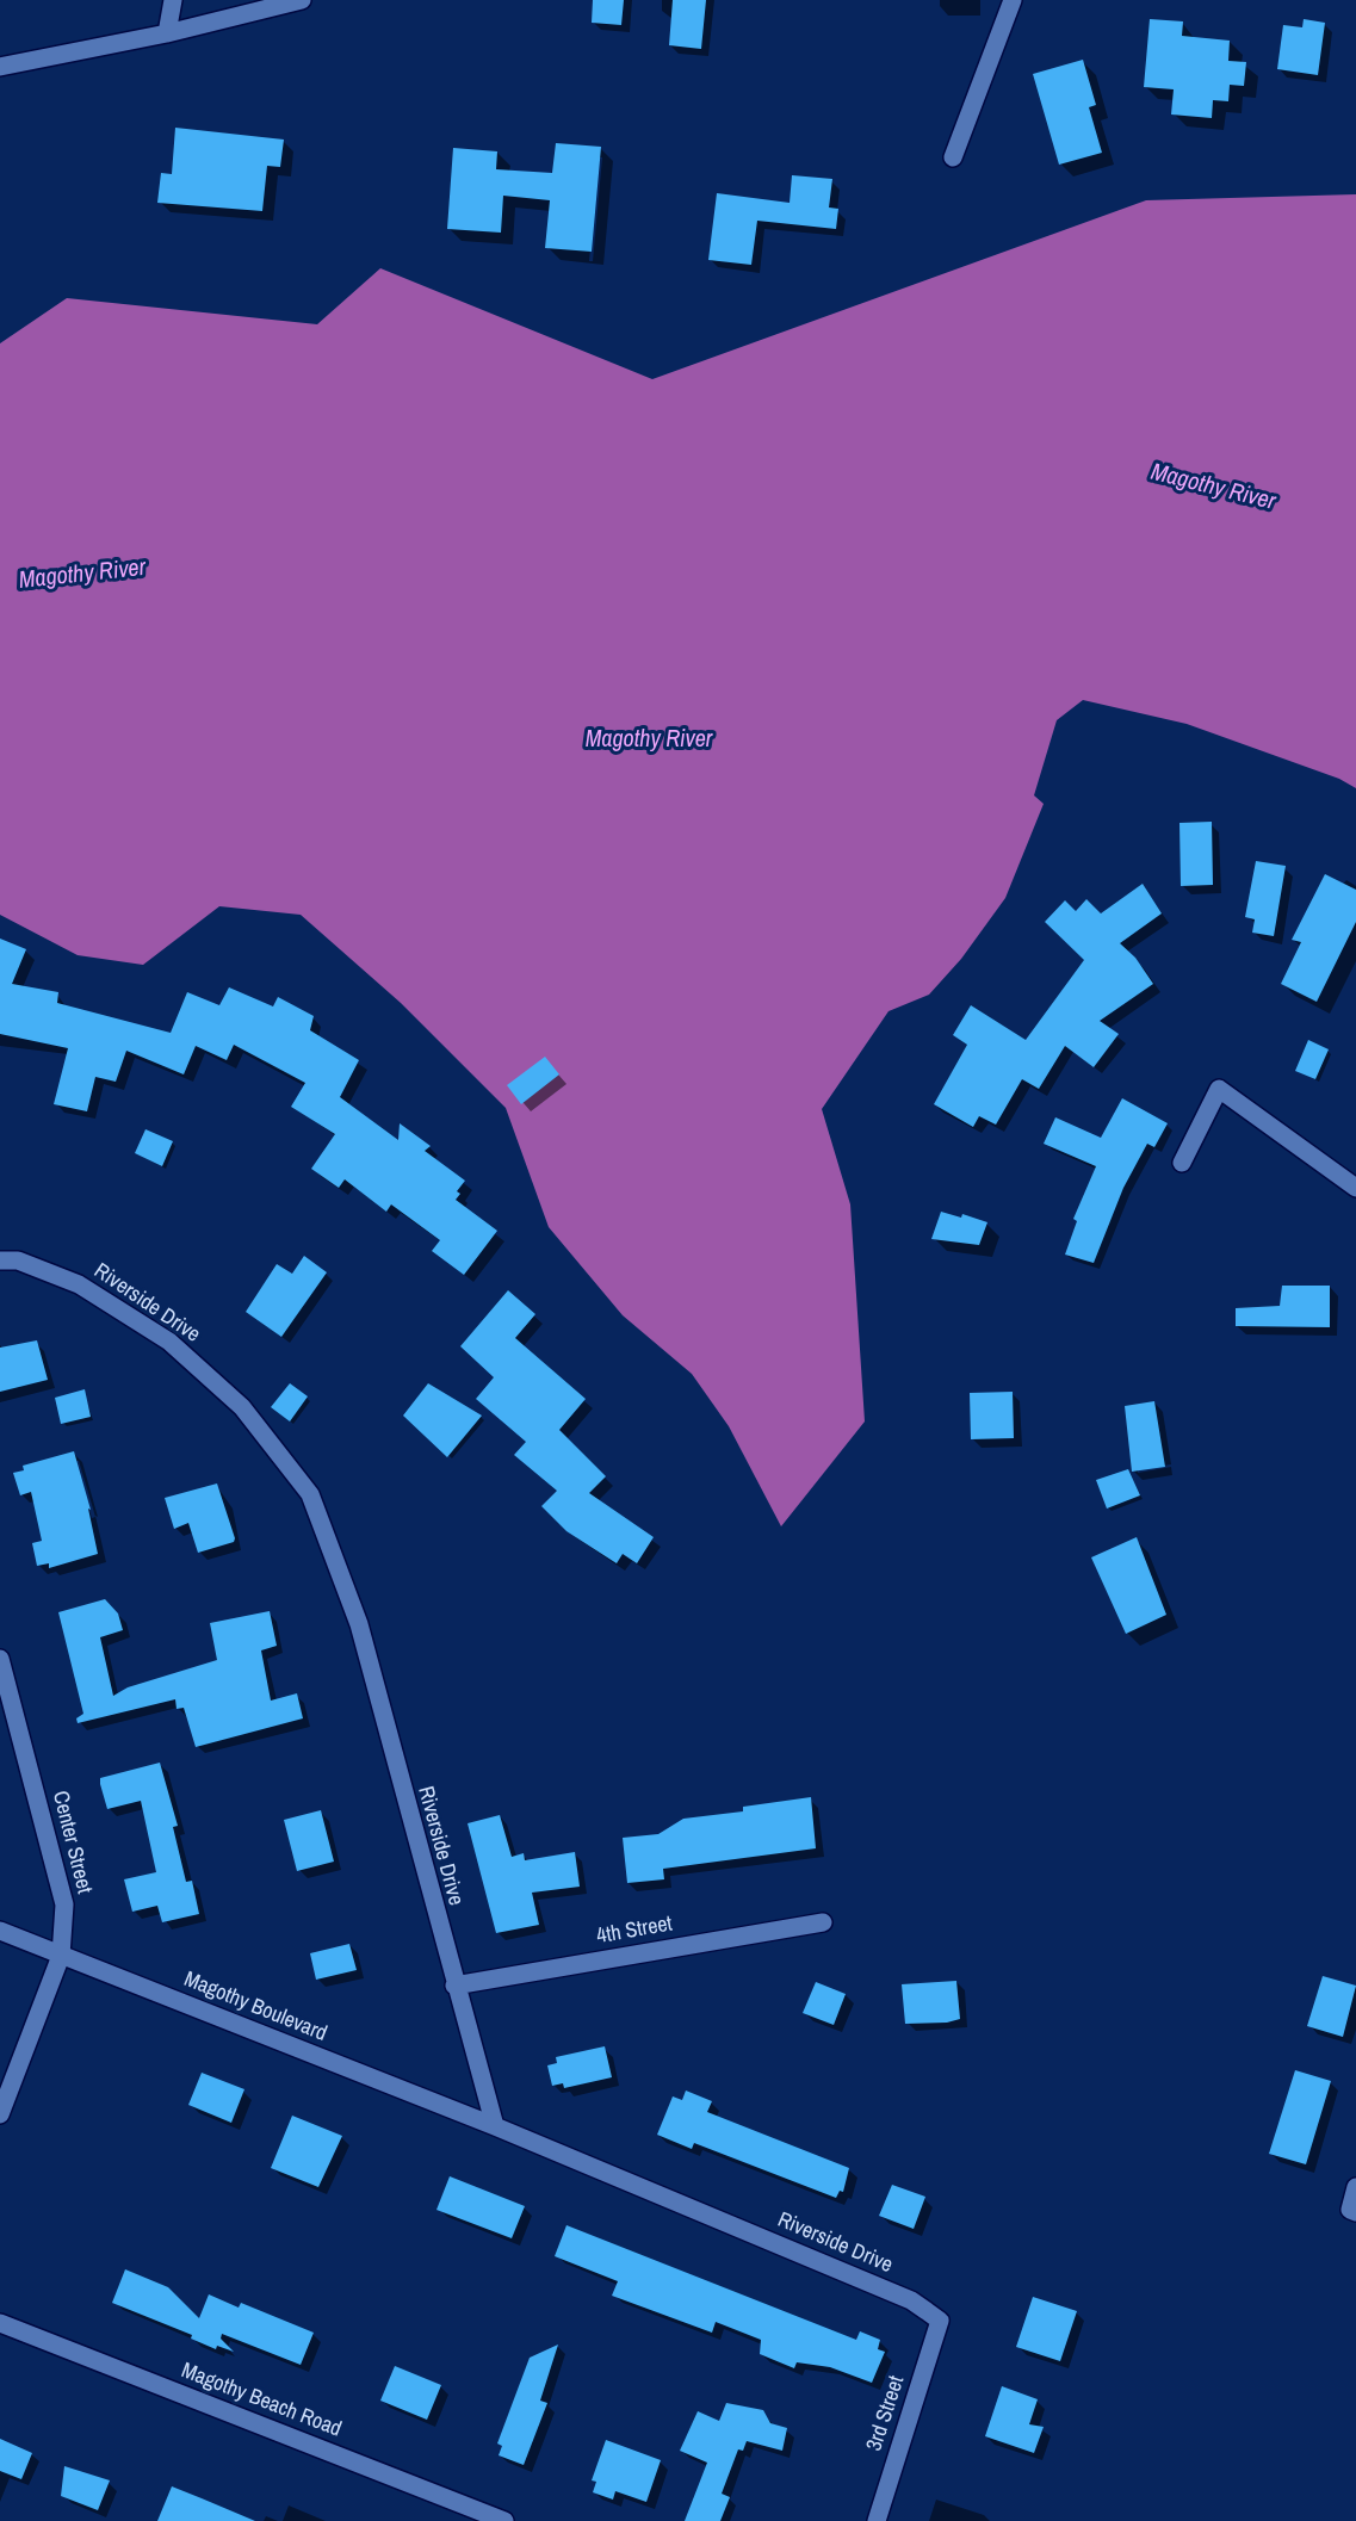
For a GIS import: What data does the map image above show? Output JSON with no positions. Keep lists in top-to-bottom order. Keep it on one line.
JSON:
{"streets":{"street":["Riverside Drive","Center Street","4th Street","Magothy Boulevard","Magothy Beach Road","3rd Street"]},"crossings":[["Riverside Drive","4th Street"],["Riverside Drive","Magothy Boulevard"],["Riverside Drive","3rd Street"],["Center Street","Magothy Boulevard"]],"water":["Magothy River"]}
